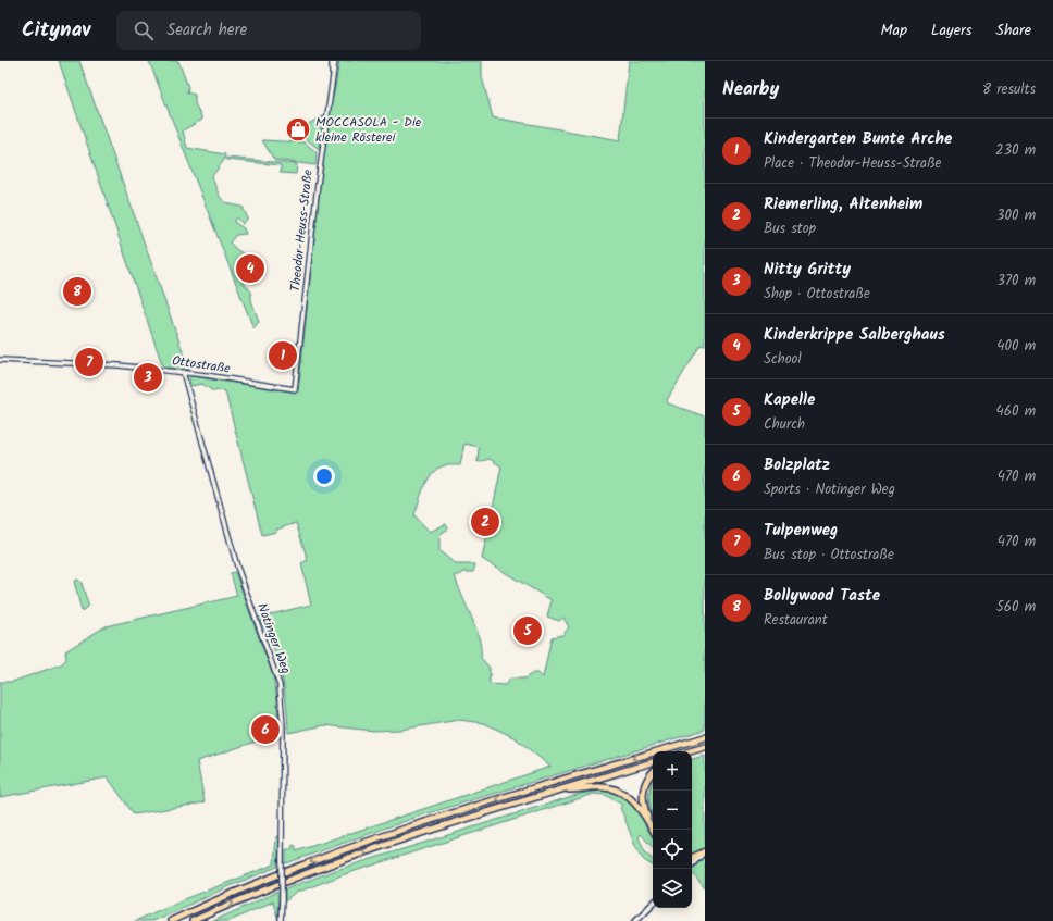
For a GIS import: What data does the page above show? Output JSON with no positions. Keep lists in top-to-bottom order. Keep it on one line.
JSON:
{"streets":{"street":["Theodor-Heuss-Straße","Ottostraße","Notinger Weg"]},"crossings":[["Theodor-Heuss-Straße","Ottostraße"],["Ottostraße","Notinger Weg"]],"places":{"shop":["MOCCASOLA - Die kleine Rösterei"]},"page":{"header":"Citynav","search":"Search here","nav":["Map","Layers","Share"],"heading":["Nearby","8 results"],"list":[{"mark":"1","name":"Kindergarten Bunte Arche","note":"Place · Theodor-Heuss-Straße","value":"230 m"},{"mark":"2","name":"Riemerling, Altenheim","note":"Bus stop","value":"300 m"},{"mark":"3","name":"Nitty Gritty","note":"Shop · Ottostraße","value":"370 m"},{"mark":"4","name":"Kinderkrippe Salberghaus","note":"School","value":"400 m"},{"mark":"5","name":"Kapelle","note":"Church","value":"460 m"},{"mark":"6","name":"Bolzplatz","note":"Sports · Notinger Weg","value":"470 m"},{"mark":"7","name":"Tulpenweg","note":"Bus stop · Ottostraße","value":"470 m"},{"mark":"8","name":"Bollywood Taste","note":"Restaurant","value":"560 m"}],"pins":["4","8","1","7","3","2","5","6"],"map_buttons":["+","−"]}}
